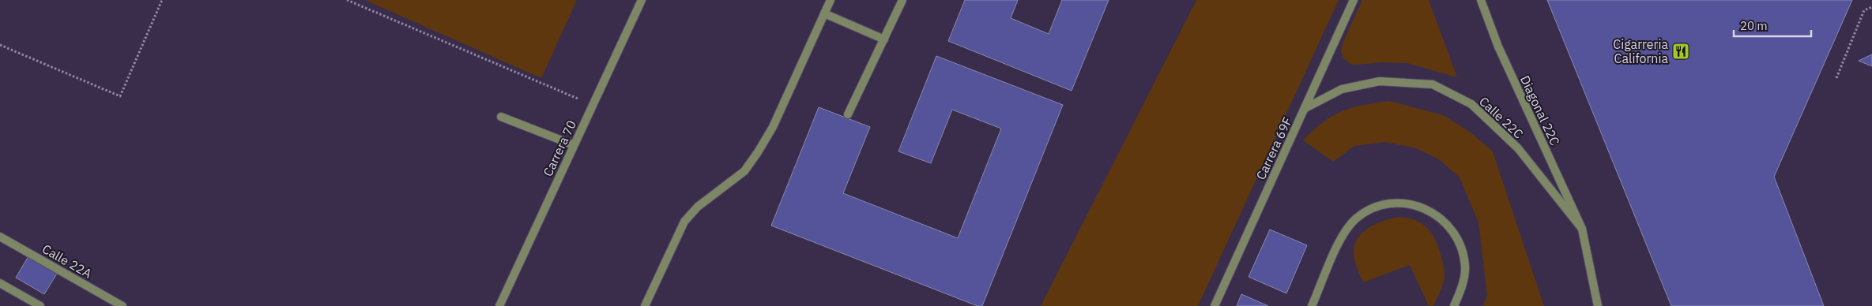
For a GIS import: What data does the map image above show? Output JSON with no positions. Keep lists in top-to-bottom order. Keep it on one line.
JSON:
{"streets":{"street":["Diagonal 22C","Calle 22C","Carrera 70","Carrera 69F","Calle 22A"]},"crossings":[["Diagonal 22C","Calle 22C"],["Calle 22C","Carrera 69F"]],"places":{"restaurant":["Cigarreria California"]},"scale_bar":"20 m"}
